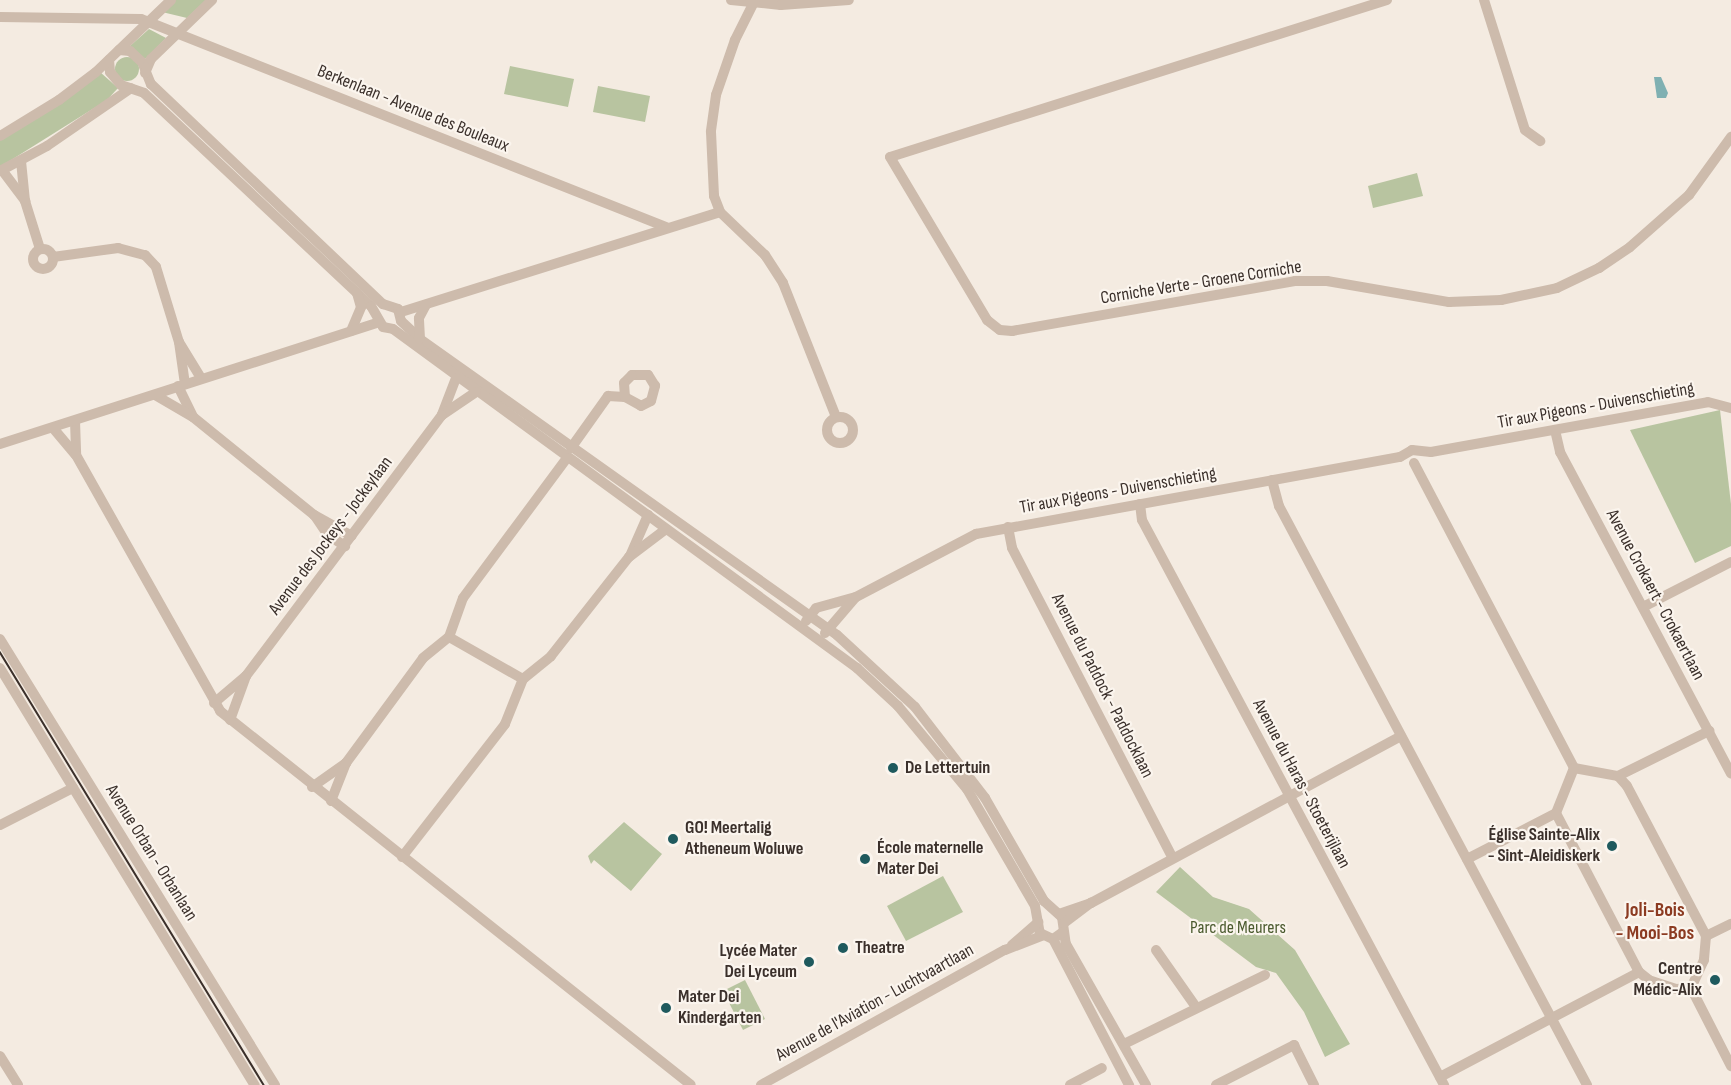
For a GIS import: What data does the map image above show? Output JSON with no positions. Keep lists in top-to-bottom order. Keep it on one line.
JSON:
{"streets":{"street":["Berkenlaan - Avenue des Bouleaux","Corniche Verte - Groene Corniche","Tir aux Pigeons - Duivenschieting","Avenue des Jockeys - Jockeylaan","Avenue Crokaert - Crokaertlaan","Avenue du Paddock - Paddocklaan","Avenue du Haras - Stoeterijlaan","Avenue Orban - Orbanlaan","Avenue de l'Aviation - Luchtvaartlaan"]},"crossings":[["Tir aux Pigeons - Duivenschieting","Avenue Crokaert - Crokaertlaan"],["Tir aux Pigeons - Duivenschieting","Avenue du Paddock - Paddocklaan"],["Tir aux Pigeons - Duivenschieting","Avenue du Haras - Stoeterijlaan"]],"districts":["Joli-Bois - Mooi-Bos"],"parks":["Parc de Meurers"],"places":["De Lettertuin","GO! Meertalig Atheneum Woluwe","Église Sainte-Alix - Sint-Aleidiskerk","École maternelle Mater Dei","Theatre","Lycée Mater Dei Lyceum","Centre Médic-Alix","Mater Dei Kindergarten"]}
